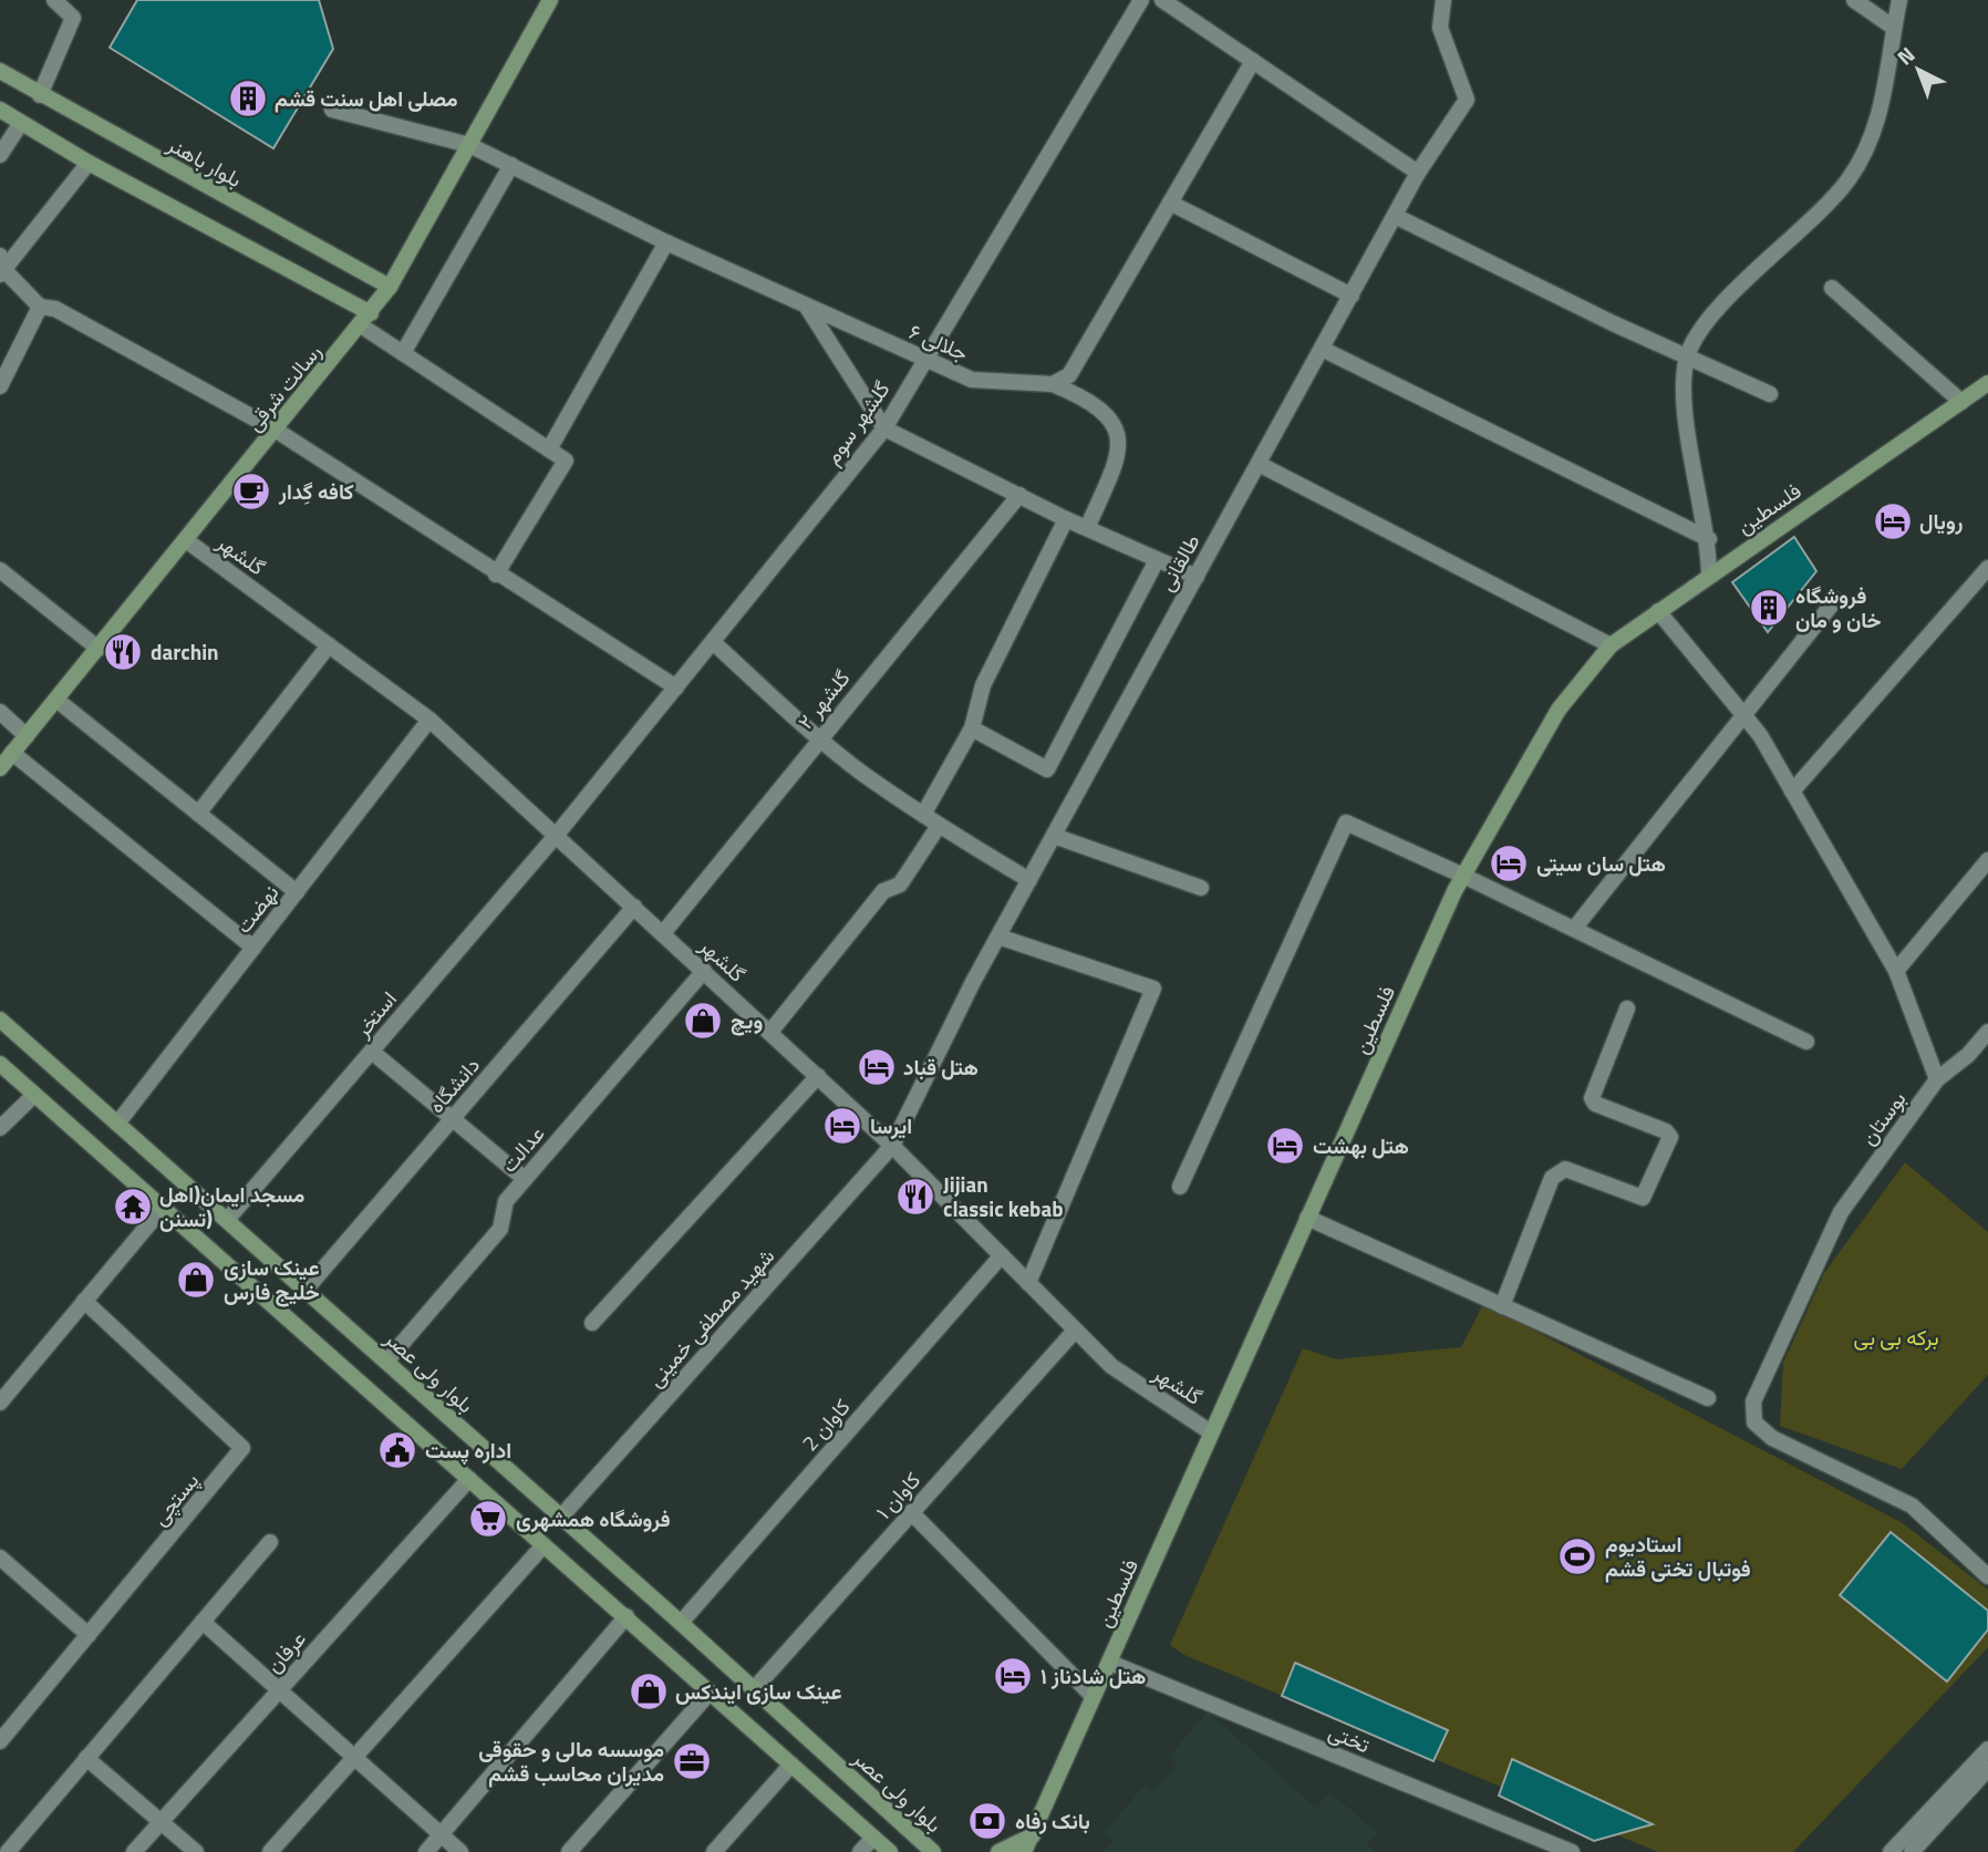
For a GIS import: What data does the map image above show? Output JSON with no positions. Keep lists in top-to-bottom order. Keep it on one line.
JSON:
{"streets":{"main road":["بلوار باهنر","رسالت شرقی","فلسطین","بلوار ولی عصر"],"street":["جلالی ۶","گلشهر سوم","گلشهر","طالقانی","گلشهر ۲","نهضت","استخر","دانشگاه","بوستان","عدالت","شهید مصطفی خمینی","کاوان 2","کاوان ۱","پستچی","عرفان","تختی"]},"crossings":[["بلوار باهنر","رسالت شرقی"],["جلالی ۶","رسالت شرقی"],["جلالی ۶","گلشهر سوم"],["رسالت شرقی","گلشهر"],["گلشهر سوم","گلشهر"],["گلشهر سوم","استخر"],["فلسطین","گلشهر"],["فلسطین","تختی"],["گلشهر","طالقانی"],["گلشهر","گلشهر ۲"],["گلشهر","نهضت"],["گلشهر","استخر"],["گلشهر","دانشگاه"],["گلشهر","عدالت"],["گلشهر","شهید مصطفی خمینی"],["گلشهر","کاوان 2"],["گلشهر","کاوان ۱"],["طالقانی","شهید مصطفی خمینی"],["نهضت","بلوار ولی عصر"],["استخر","بلوار ولی عصر"],["دانشگاه","بلوار ولی عصر"],["عدالت","بلوار ولی عصر"],["شهید مصطفی خمینی","بلوار ولی عصر"],["بلوار ولی عصر","کاوان 2"],["بلوار ولی عصر","کاوان ۱"]],"parks":["برکه بی بی"],"places":{"building":["مصلی اهل سنت قشم","فروشگاه خان و مان"],"cafe":["کافه گِدار"],"hotel":["رویال","هتل سان سیتی","هتل قباد","ایرسا","هتل بهشت","هتل شادناز ۱"],"restaurant":["darchin","Jijian classic kebab"],"shop":["ویچ","عینک سازی خلیج فارس","عینک سازی ایندکس"],"temple":["مسجد ایمان(اهل تسنن)"],"public building":["اداره پست"],"supermarket":["فروشگاه همشهری"],"sports":["استادیوم فوتبال تختی قشم"],"office":["موسسه مالی و حقوقی مدیران محاسب قشم"],"bank":["بانک رفاه"]},"north":"top left"}
